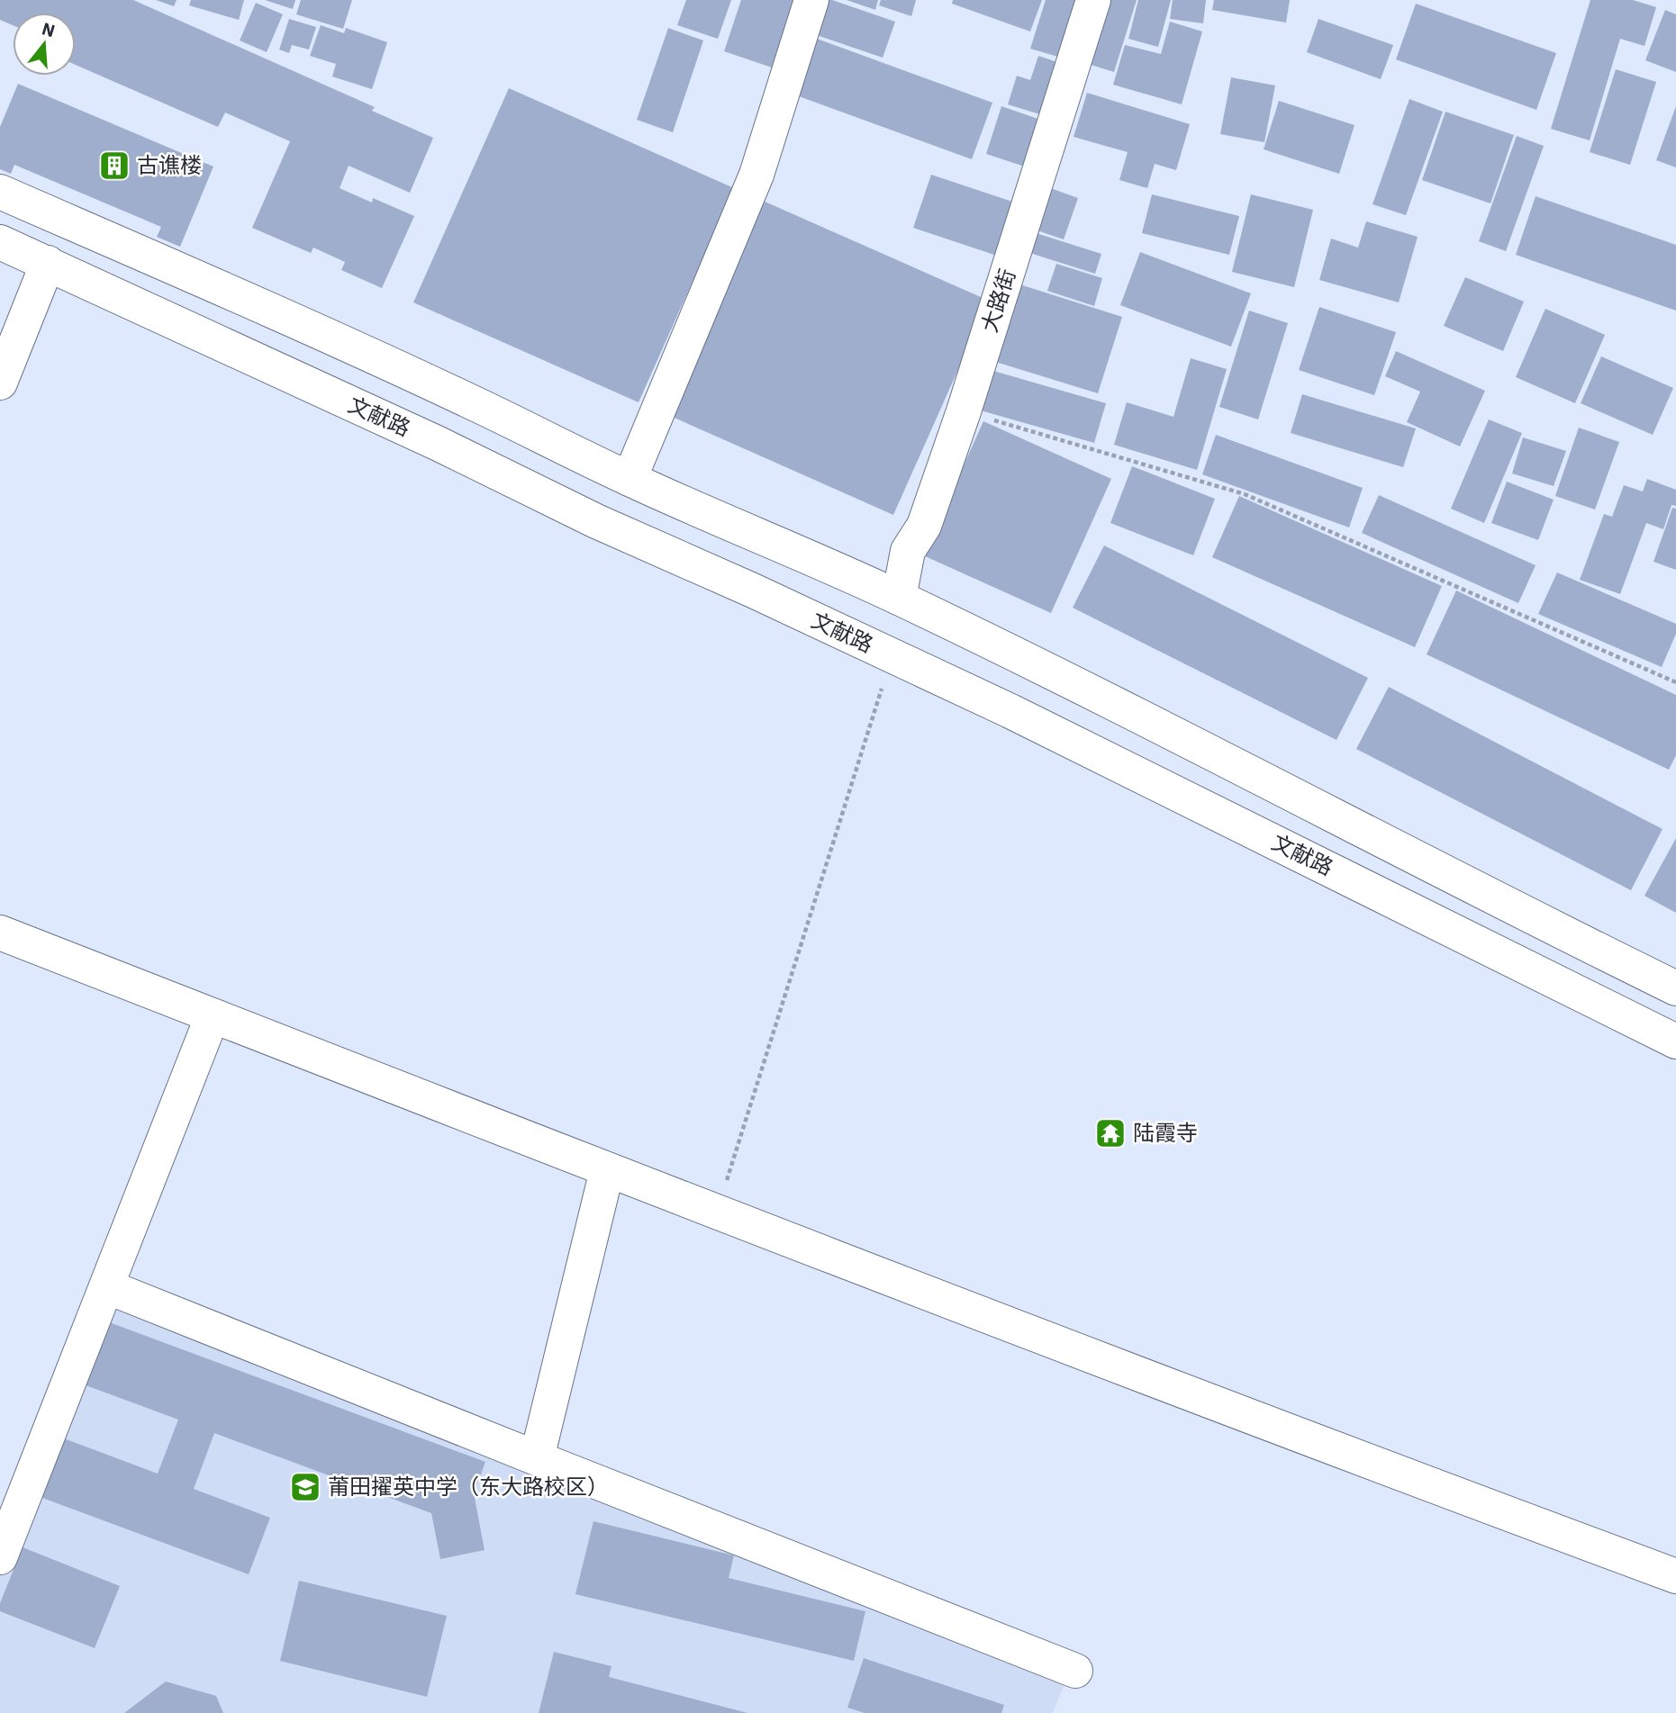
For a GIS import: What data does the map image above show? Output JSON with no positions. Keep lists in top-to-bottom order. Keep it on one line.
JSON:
{"streets":{"main road":["大路街","文献路"]},"places":{"building":["古谯楼"],"temple":["陆霞寺"],"school or university":["莆田擢英中学（东大路校区）"]},"north":"top"}
